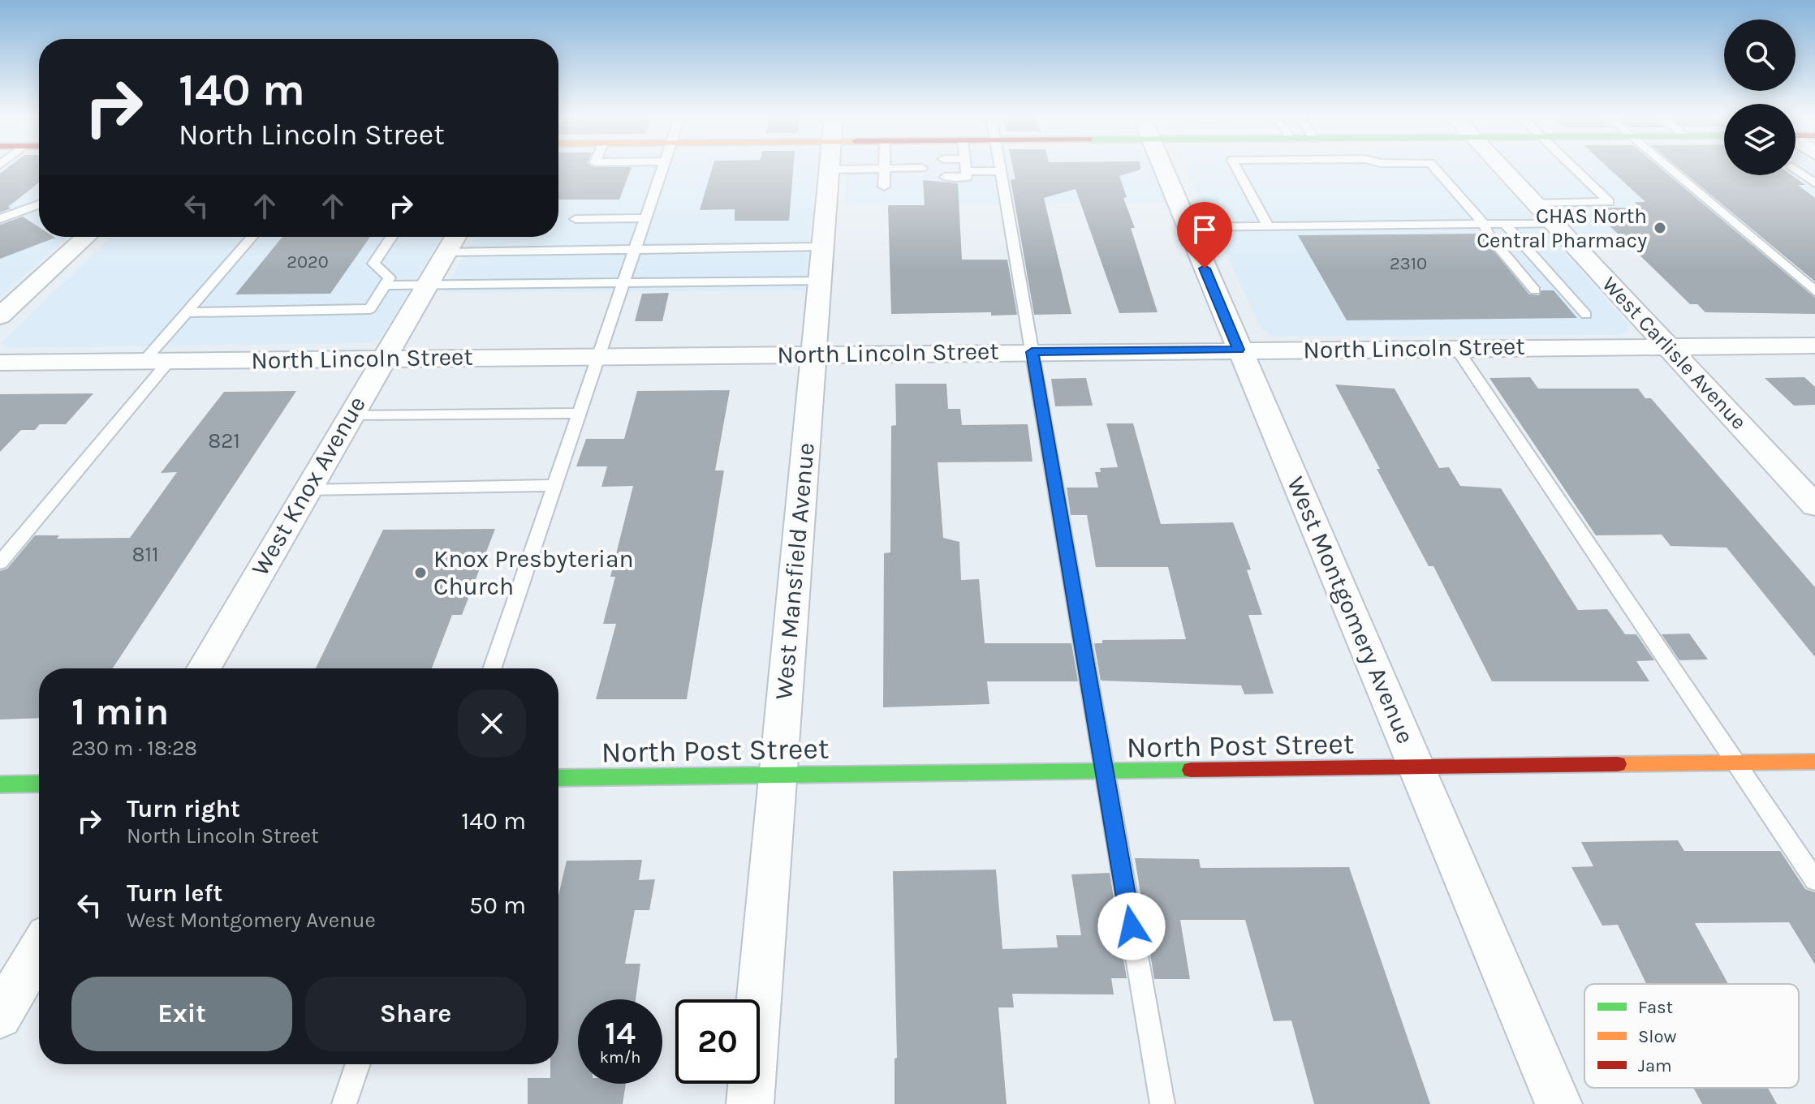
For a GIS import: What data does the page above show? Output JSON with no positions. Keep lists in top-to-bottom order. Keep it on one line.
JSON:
{"streets":{"main road":["North Post Street"],"street":["North Lincoln Street","West Carlisle Avenue","West Knox Avenue","West Mansfield Avenue","West Montgomery Avenue"]},"crossings":[["North Lincoln Street","West Carlisle Avenue"],["North Lincoln Street","West Knox Avenue"],["North Lincoln Street","West Mansfield Avenue"],["North Lincoln Street","West Montgomery Avenue"],["West Mansfield Avenue","North Post Street"],["West Montgomery Avenue","North Post Street"]],"places":["CHAS North Central Pharmacy","Knox Presbyterian Church"],"house_numbers":["2020","2310","821","811"],"legend":["Fast","Slow","Jam"],"page":{"turn":["140 m","North Lincoln Street"],"heading":["1 min","230 m · 18:28"],"list":[{"name":"Turn right","note":"North Lincoln Street","value":"140 m"},{"name":"Turn left","note":"West Montgomery Avenue","value":"50 m"}],"buttons":["Exit","Share"],"speed":"14 km/h","limit":"20"}}
